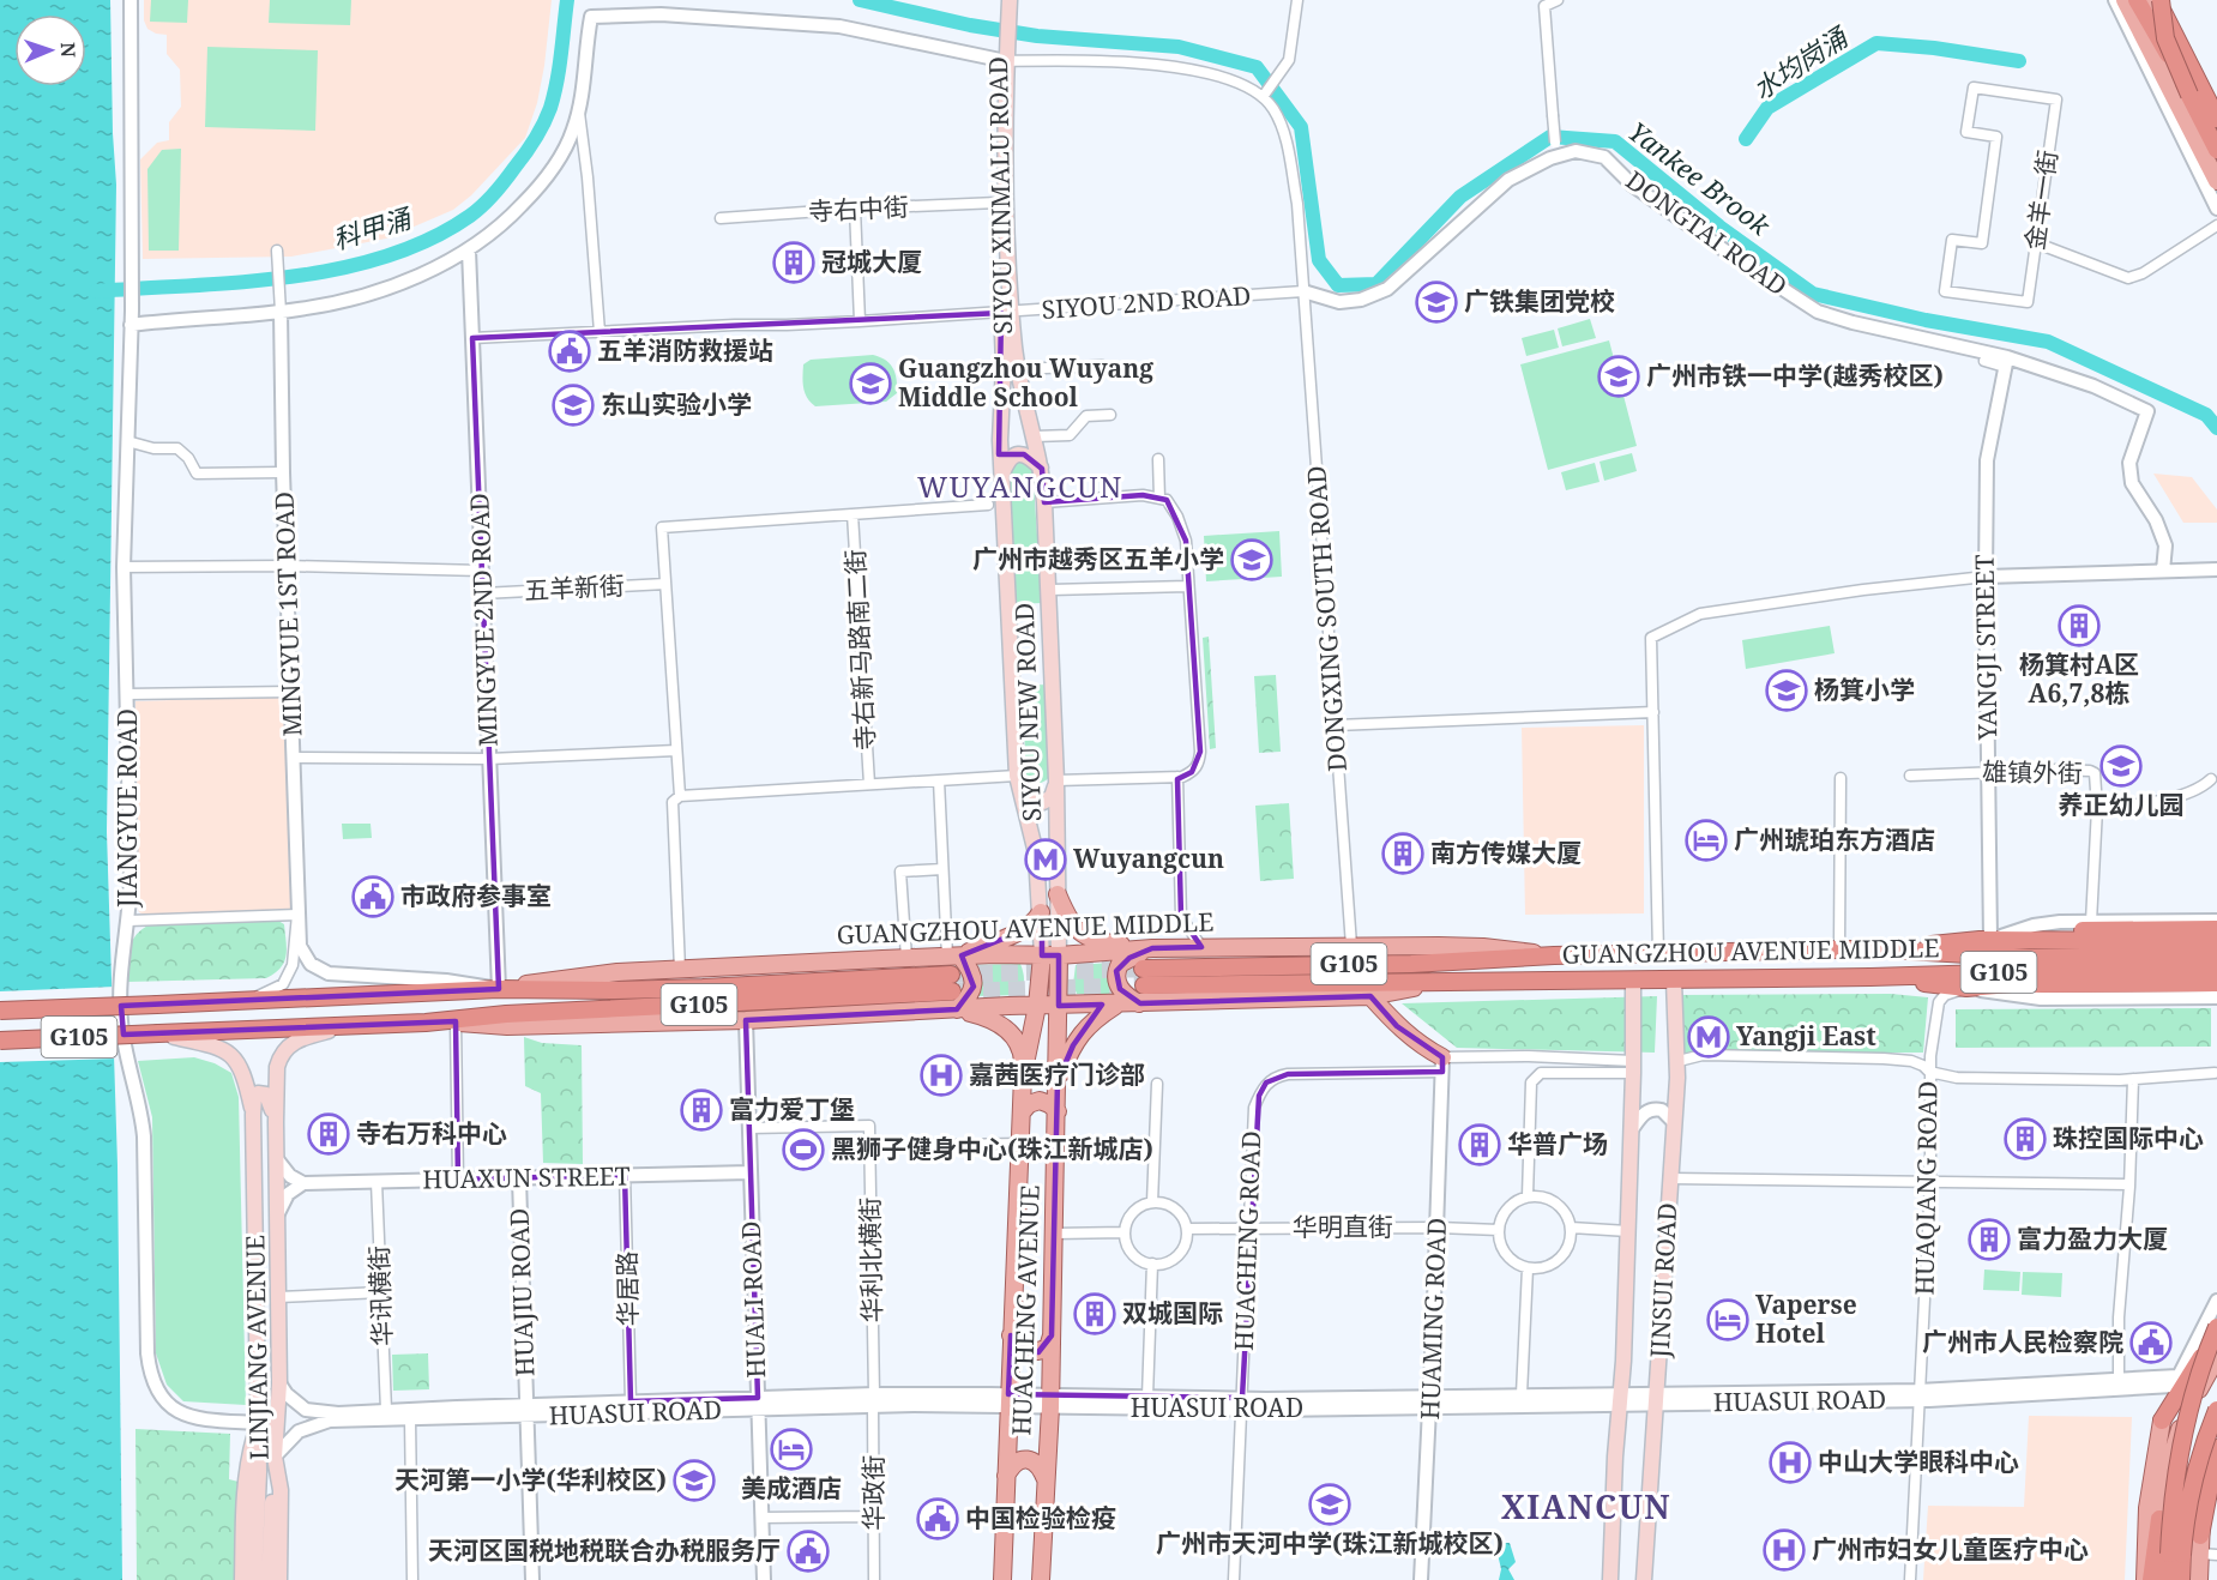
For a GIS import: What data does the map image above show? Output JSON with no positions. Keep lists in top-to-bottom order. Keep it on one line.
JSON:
{"streets":{"highway":["GUANGZHOU AVENUE MIDDLE","G105"],"main road":["SIYOU XINMALU ROAD","SIYOU NEW ROAD","JINSUI ROAD","HUACHENG AVENUE","LINJIANG AVENUE"],"street":["金羊一街","寺右中街","DONGTAI ROAD","SIYOU 2ND ROAD","五羊新街","MINGYUE 1ST ROAD","DONGXING SOUTH ROAD","MINGYUE 2ND ROAD","YANGJI STREET","寺右新马路南二街","雄镇外街","JIANGYUE ROAD","HUAXUN STREET","HUAQIANG ROAD","华明直街","HUACHENG ROAD","华利北横街","华居路","HUAJIU ROAD","华讯横街","HUALI ROAD","HUAMING ROAD","HUASUI ROAD","华政街"]},"crossings":[["SIYOU XINMALU ROAD","寺右中街"],["SIYOU XINMALU ROAD","SIYOU 2ND ROAD"],["SIYOU XINMALU ROAD","SIYOU NEW ROAD"],["DONGTAI ROAD","SIYOU 2ND ROAD"],["DONGTAI ROAD","DONGXING SOUTH ROAD"],["DONGTAI ROAD","YANGJI STREET"],["SIYOU 2ND ROAD","DONGXING SOUTH ROAD"],["SIYOU 2ND ROAD","MINGYUE 2ND ROAD"],["五羊新街","MINGYUE 2ND ROAD"],["MINGYUE 1ST ROAD","MINGYUE 2ND ROAD"],["MINGYUE 1ST ROAD","GUANGZHOU AVENUE MIDDLE"],["DONGXING SOUTH ROAD","GUANGZHOU AVENUE MIDDLE"],["MINGYUE 2ND ROAD","GUANGZHOU AVENUE MIDDLE"],["YANGJI STREET","雄镇外街"],["SIYOU NEW ROAD","GUANGZHOU AVENUE MIDDLE"],["SIYOU NEW ROAD","HUACHENG AVENUE"],["JIANGYUE ROAD","LINJIANG AVENUE"],["GUANGZHOU AVENUE MIDDLE","G105"],["GUANGZHOU AVENUE MIDDLE","JINSUI ROAD"],["GUANGZHOU AVENUE MIDDLE","HUALI ROAD"],["GUANGZHOU AVENUE MIDDLE","HUACHENG AVENUE"],["GUANGZHOU AVENUE MIDDLE","LINJIANG AVENUE"],["G105","HUAQIANG ROAD"],["G105","LINJIANG AVENUE"],["HUAXUN STREET","华居路"],["HUAXUN STREET","HUAJIU ROAD"],["HUAXUN STREET","华讯横街"],["HUAXUN STREET","HUALI ROAD"],["HUAQIANG ROAD","HUASUI ROAD"],["华明直街","HUACHENG ROAD"],["华明直街","HUAMING ROAD"],["HUACHENG ROAD","HUAMING ROAD"],["HUACHENG ROAD","HUASUI ROAD"],["华利北横街","HUALI ROAD"],["华利北横街","HUASUI ROAD"],["华利北横街","华政街"],["JINSUI ROAD","HUASUI ROAD"],["华居路","HUASUI ROAD"],["HUAJIU ROAD","HUASUI ROAD"],["华讯横街","HUASUI ROAD"],["HUALI ROAD","HUASUI ROAD"],["HUACHENG AVENUE","HUASUI ROAD"],["HUAMING ROAD","HUASUI ROAD"],["LINJIANG AVENUE","HUASUI ROAD"],["HUASUI ROAD","华政街"]],"districts":["WUYANGCUN","XIANCUN"],"water":["水均岗涌","Yankee Brook","科甲涌"],"places":{"building":["冠城大厦","杨箕村A区 A6,7,8栋","南方传媒大厦","富力爱丁堡","寺右万科中心","珠控国际中心","华普广场","富力盈力大厦","双城国际"],"school or university":["广铁集团党校","广州市铁一中学(越秀校区)","Guangzhou Wuyang Middle School","东山实验小学","广州市越秀区五羊小学","杨箕小学","养正幼儿园","天河第一小学(华利校区)","广州市天河中学(珠江新城校区)"],"public building":["五羊消防救援站","市政府参事室","广州市人民检察院","中国检验检疫","天河区国税地税联合办税服务厅"],"hotel":["广州琥珀东方酒店","Vaperse Hotel","美成酒店"],"metro station":["Wuyangcun","Yangji East"],"hospital":["嘉茜医疗门诊部","中山大学眼科中心","广州市妇女儿童医疗中心"],"sports":["黑狮子健身中心(珠江新城店)"]},"north":"right"}
